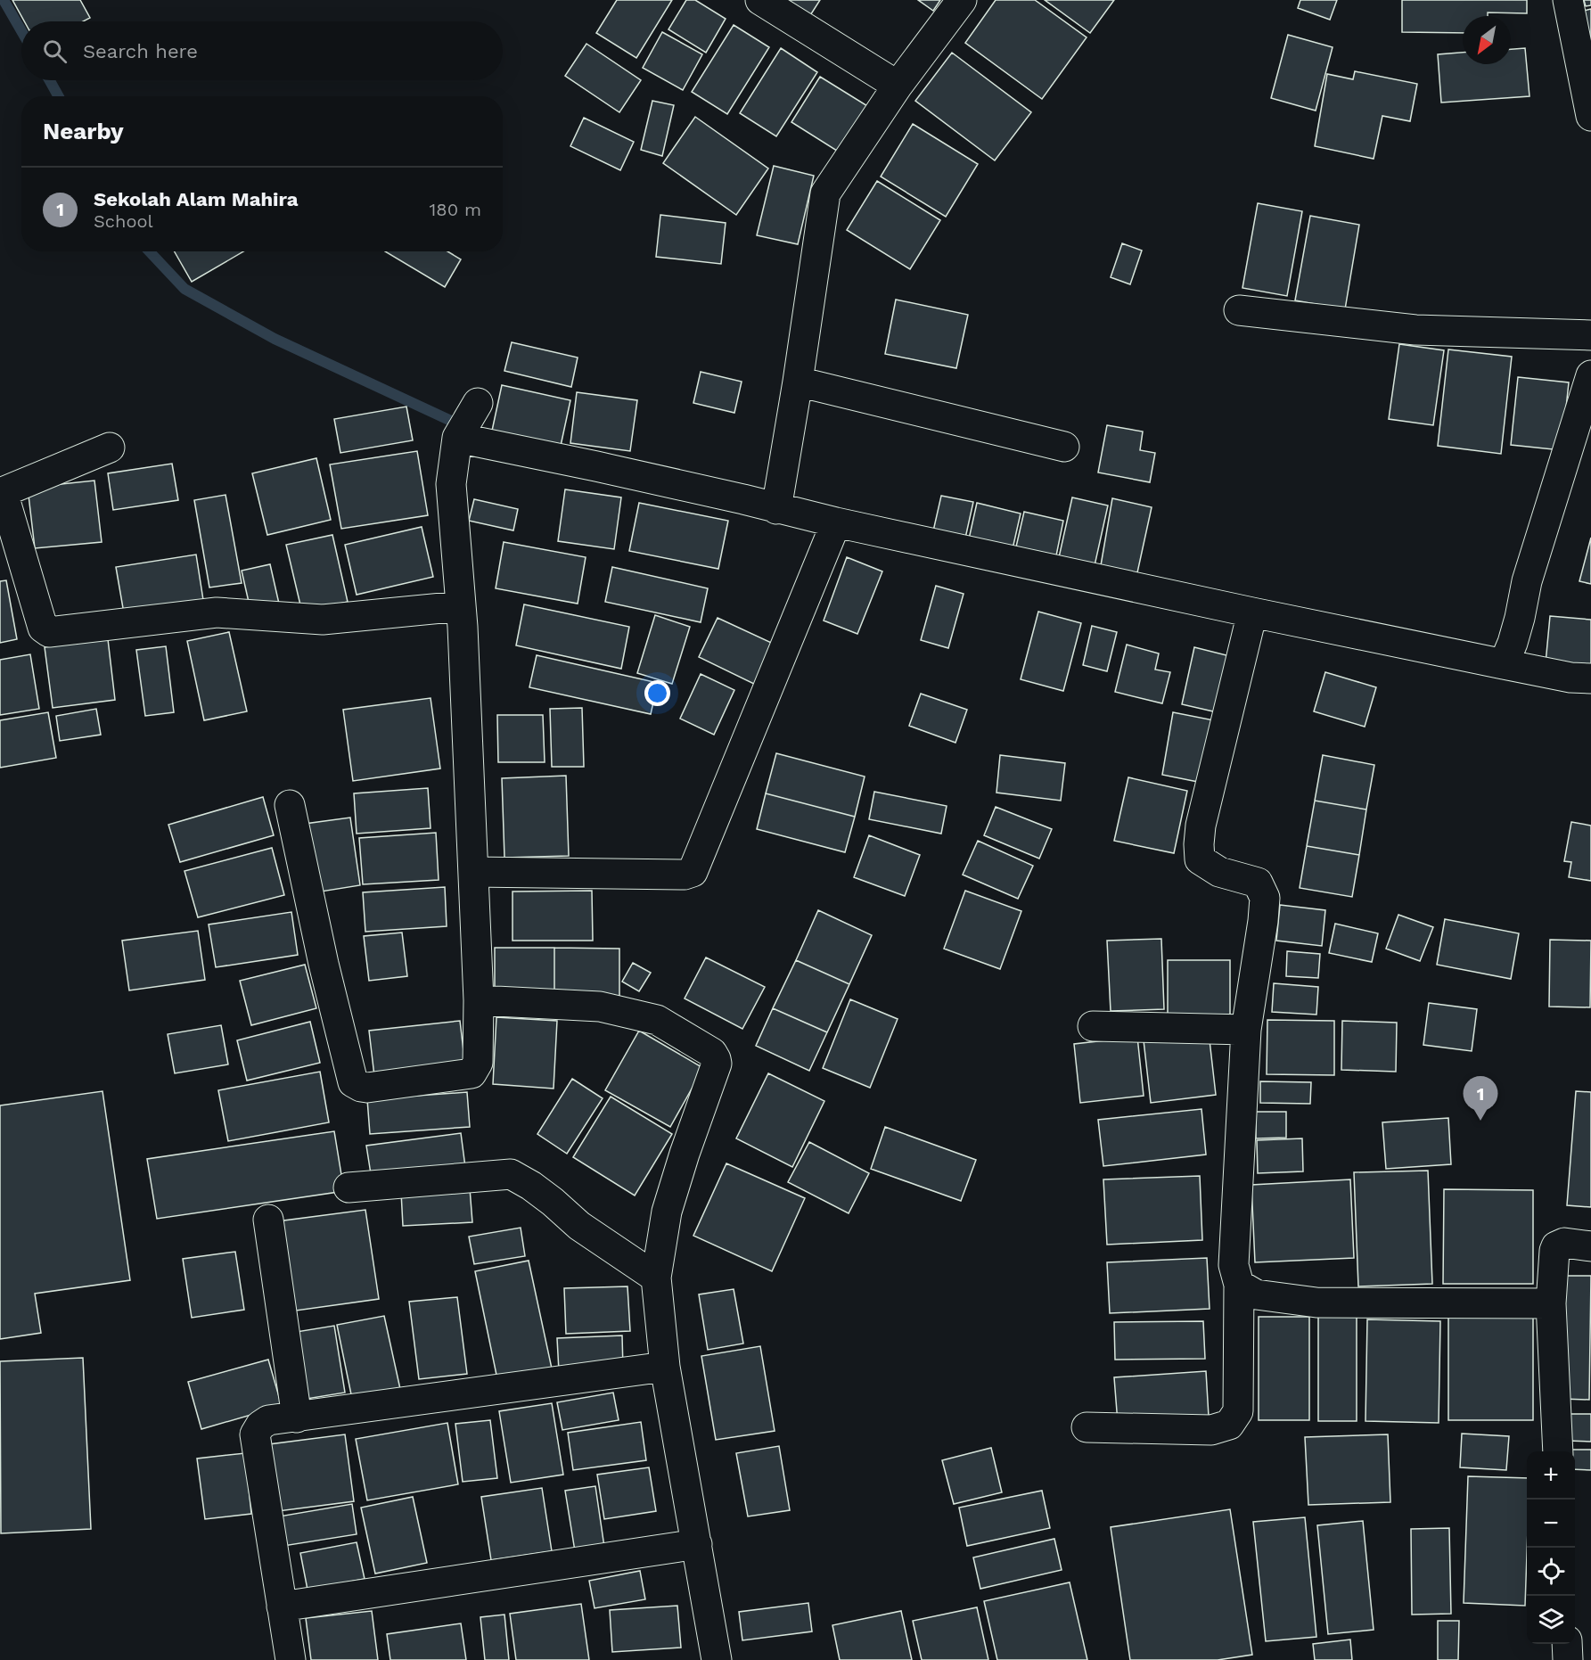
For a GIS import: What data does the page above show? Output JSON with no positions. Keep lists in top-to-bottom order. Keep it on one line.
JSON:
{"north":"bottom left","page":{"search":"Search here","heading":"Nearby","list":[{"mark":"1","name":"Sekolah Alam Mahira","note":"School","value":"180 m"}],"pins":"1","map_buttons":["+","−"]}}
